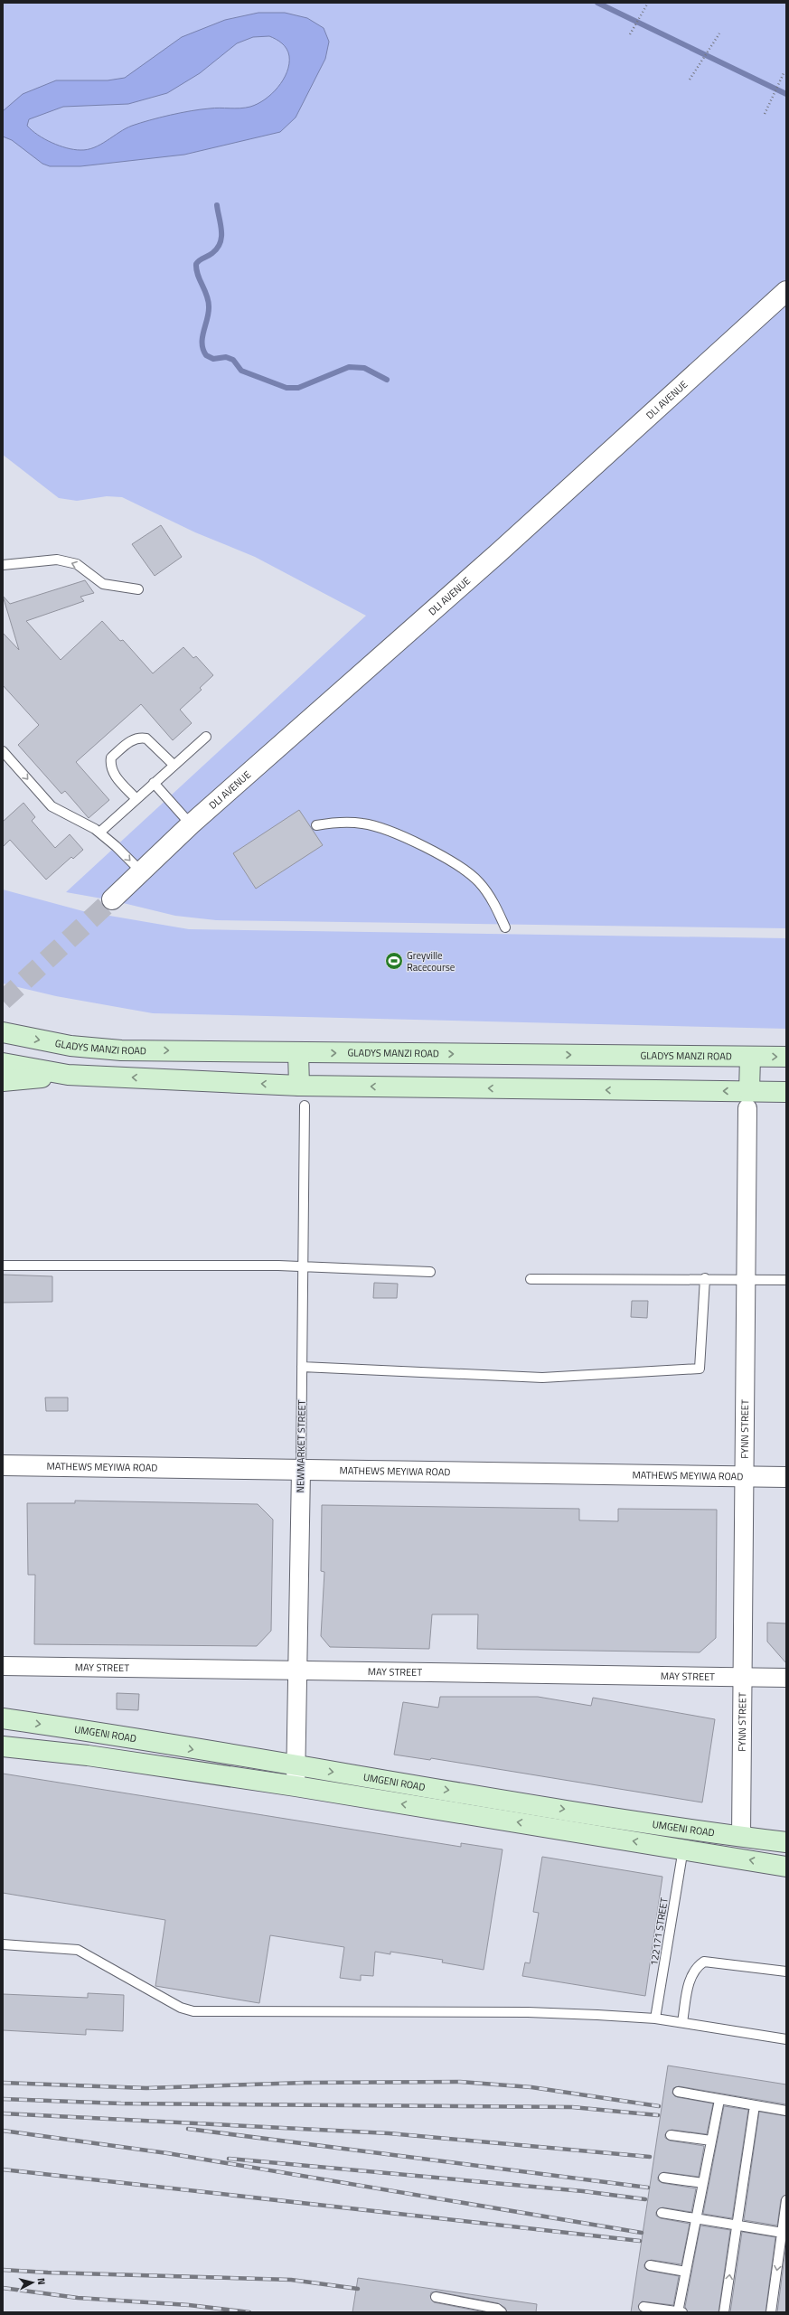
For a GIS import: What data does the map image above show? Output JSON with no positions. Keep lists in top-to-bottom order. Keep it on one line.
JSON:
{"streets":{"main road":["GLADYS MANZI ROAD","UMGENI ROAD"],"street":["DLI AVENUE","FYNN STREET","NEWMARKET STREET","MATHEWS MEYIWA ROAD","MAY STREET"],"lane":["122171 STREET"]},"crossings":[["FYNN STREET","MATHEWS MEYIWA ROAD"],["FYNN STREET","MAY STREET"],["FYNN STREET","UMGENI ROAD"],["NEWMARKET STREET","MATHEWS MEYIWA ROAD"],["NEWMARKET STREET","MAY STREET"],["NEWMARKET STREET","UMGENI ROAD"],["UMGENI ROAD","122171 STREET"]],"places":{"sports":["Greyville Racecourse"]},"north":"right"}
